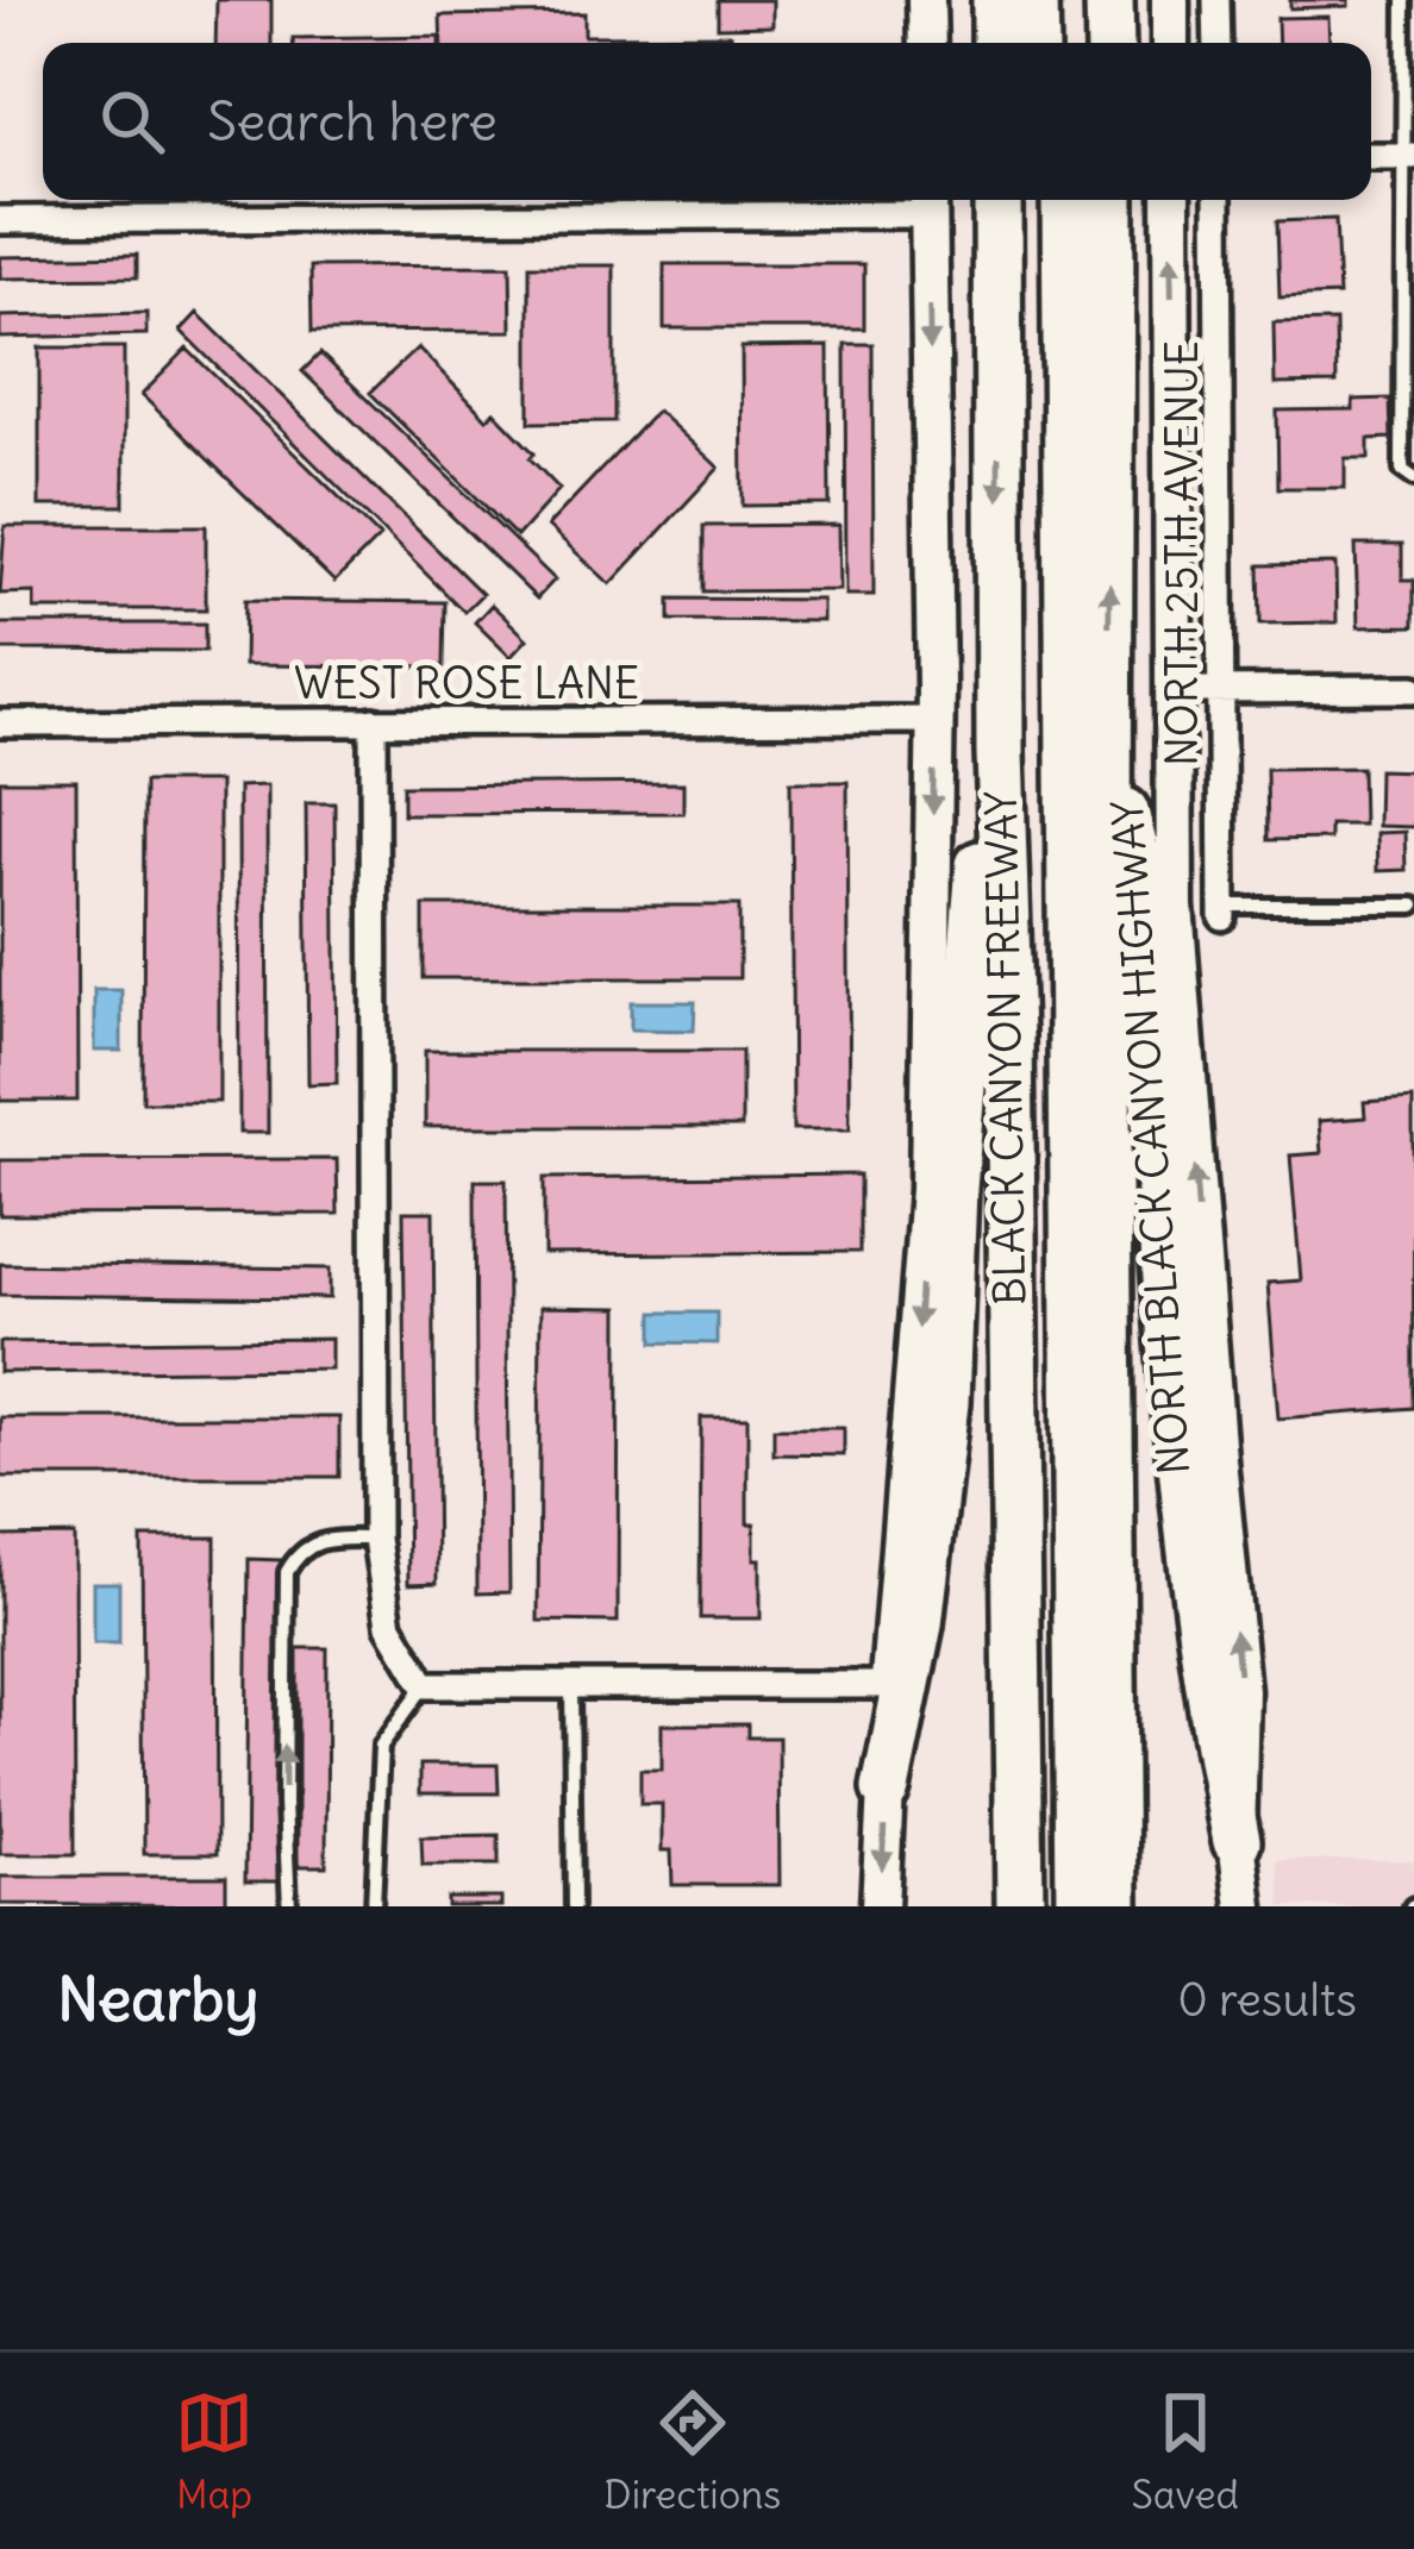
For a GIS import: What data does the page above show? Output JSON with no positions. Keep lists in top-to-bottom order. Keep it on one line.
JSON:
{"streets":{"highway":["BLACK CANYON FREEWAY"],"main road":["NORTH BLACK CANYON HIGHWAY"],"street":["NORTH 25TH AVENUE","WEST ROSE LANE"]},"page":{"search":"Search here","heading":["Nearby","0 results"],"nav":["Map","Directions","Saved"]}}
